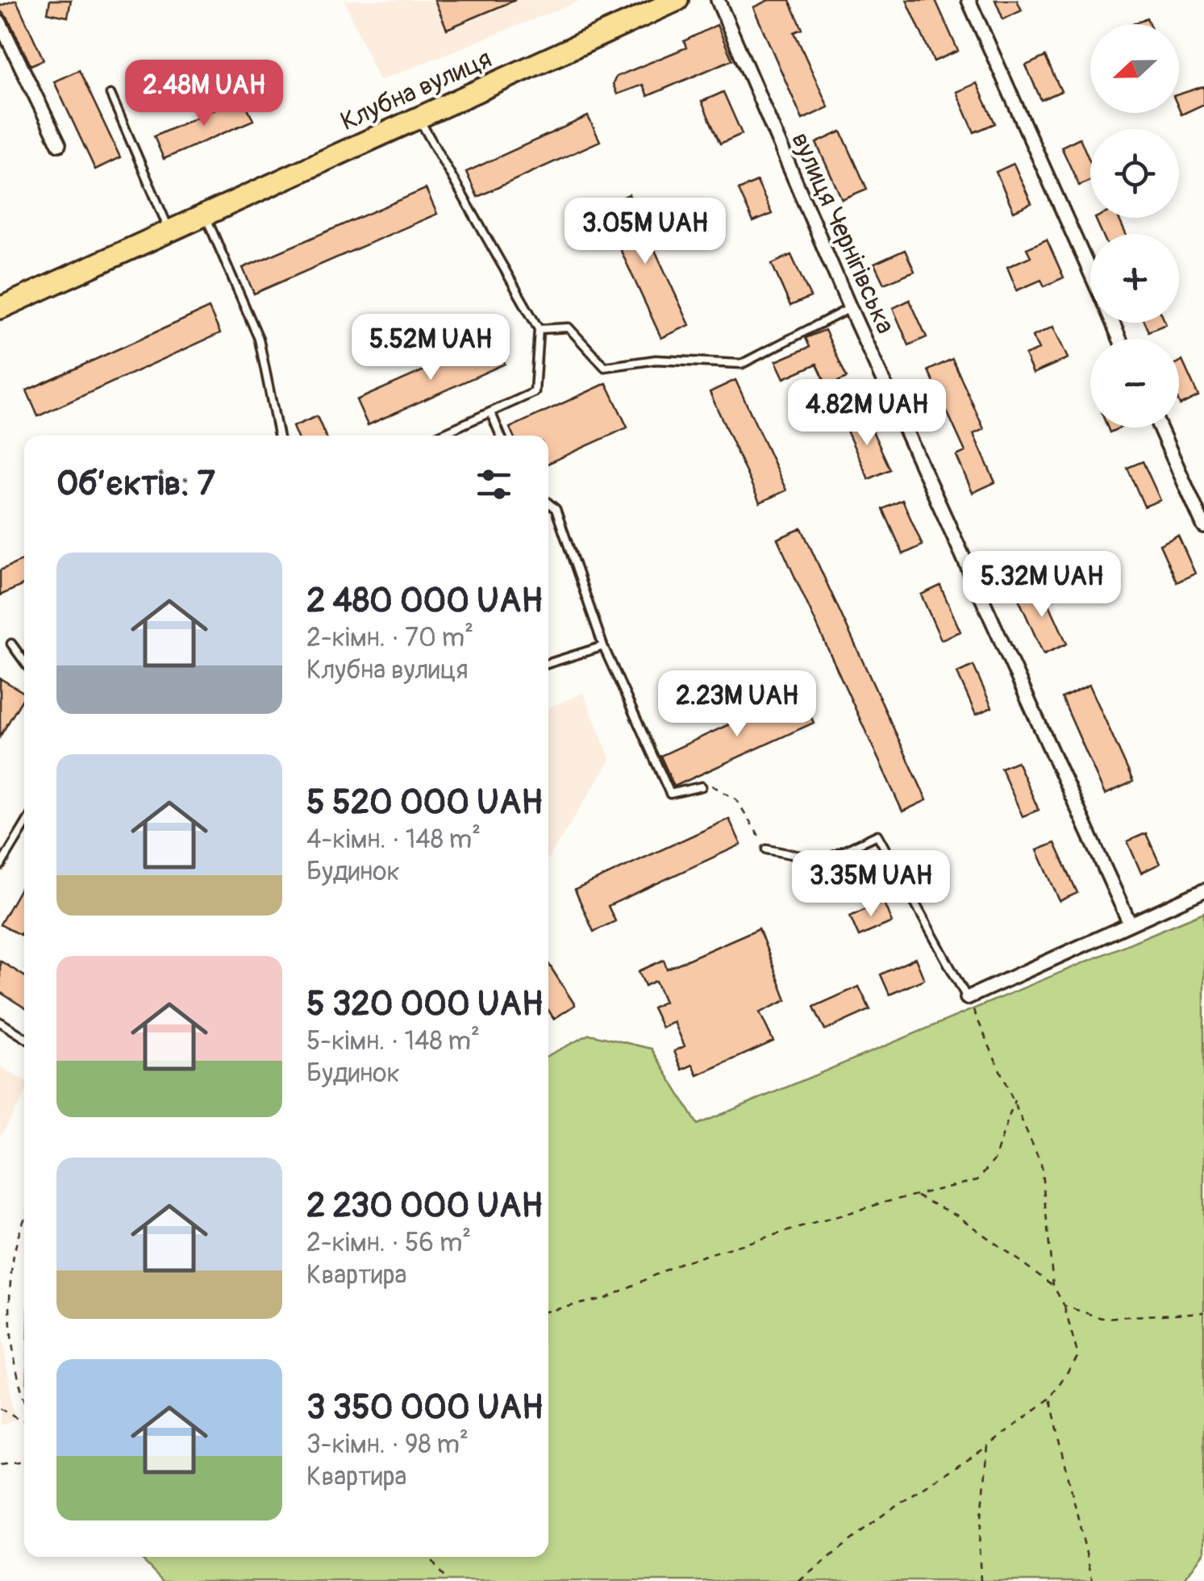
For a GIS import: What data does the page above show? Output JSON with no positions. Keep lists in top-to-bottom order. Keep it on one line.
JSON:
{"streets":{"main road":["Клубна вулиця"],"street":["вулиця Чернігівська"]},"north":"left","page":{"map_buttons":["+","−"],"price":["2.48M UAH","3.05M UAH","5.52M UAH","4.82M UAH","5.32M UAH","2.23M UAH","3.35M UAH"],"heading":"Об’єктів: 7","list":[{"name":"2 480 000 UAH","note":"2-кімн. · 70 m² · Клубна вулиця"},{"name":"5 520 000 UAH","note":"4-кімн. · 148 m² · Будинок"},{"name":"5 320 000 UAH","note":"5-кімн. · 148 m² · Будинок"},{"name":"2 230 000 UAH","note":"2-кімн. · 56 m² · Квартира"},{"name":"3 350 000 UAH","note":"3-кімн. · 98 m² · Квартира"}]}}
